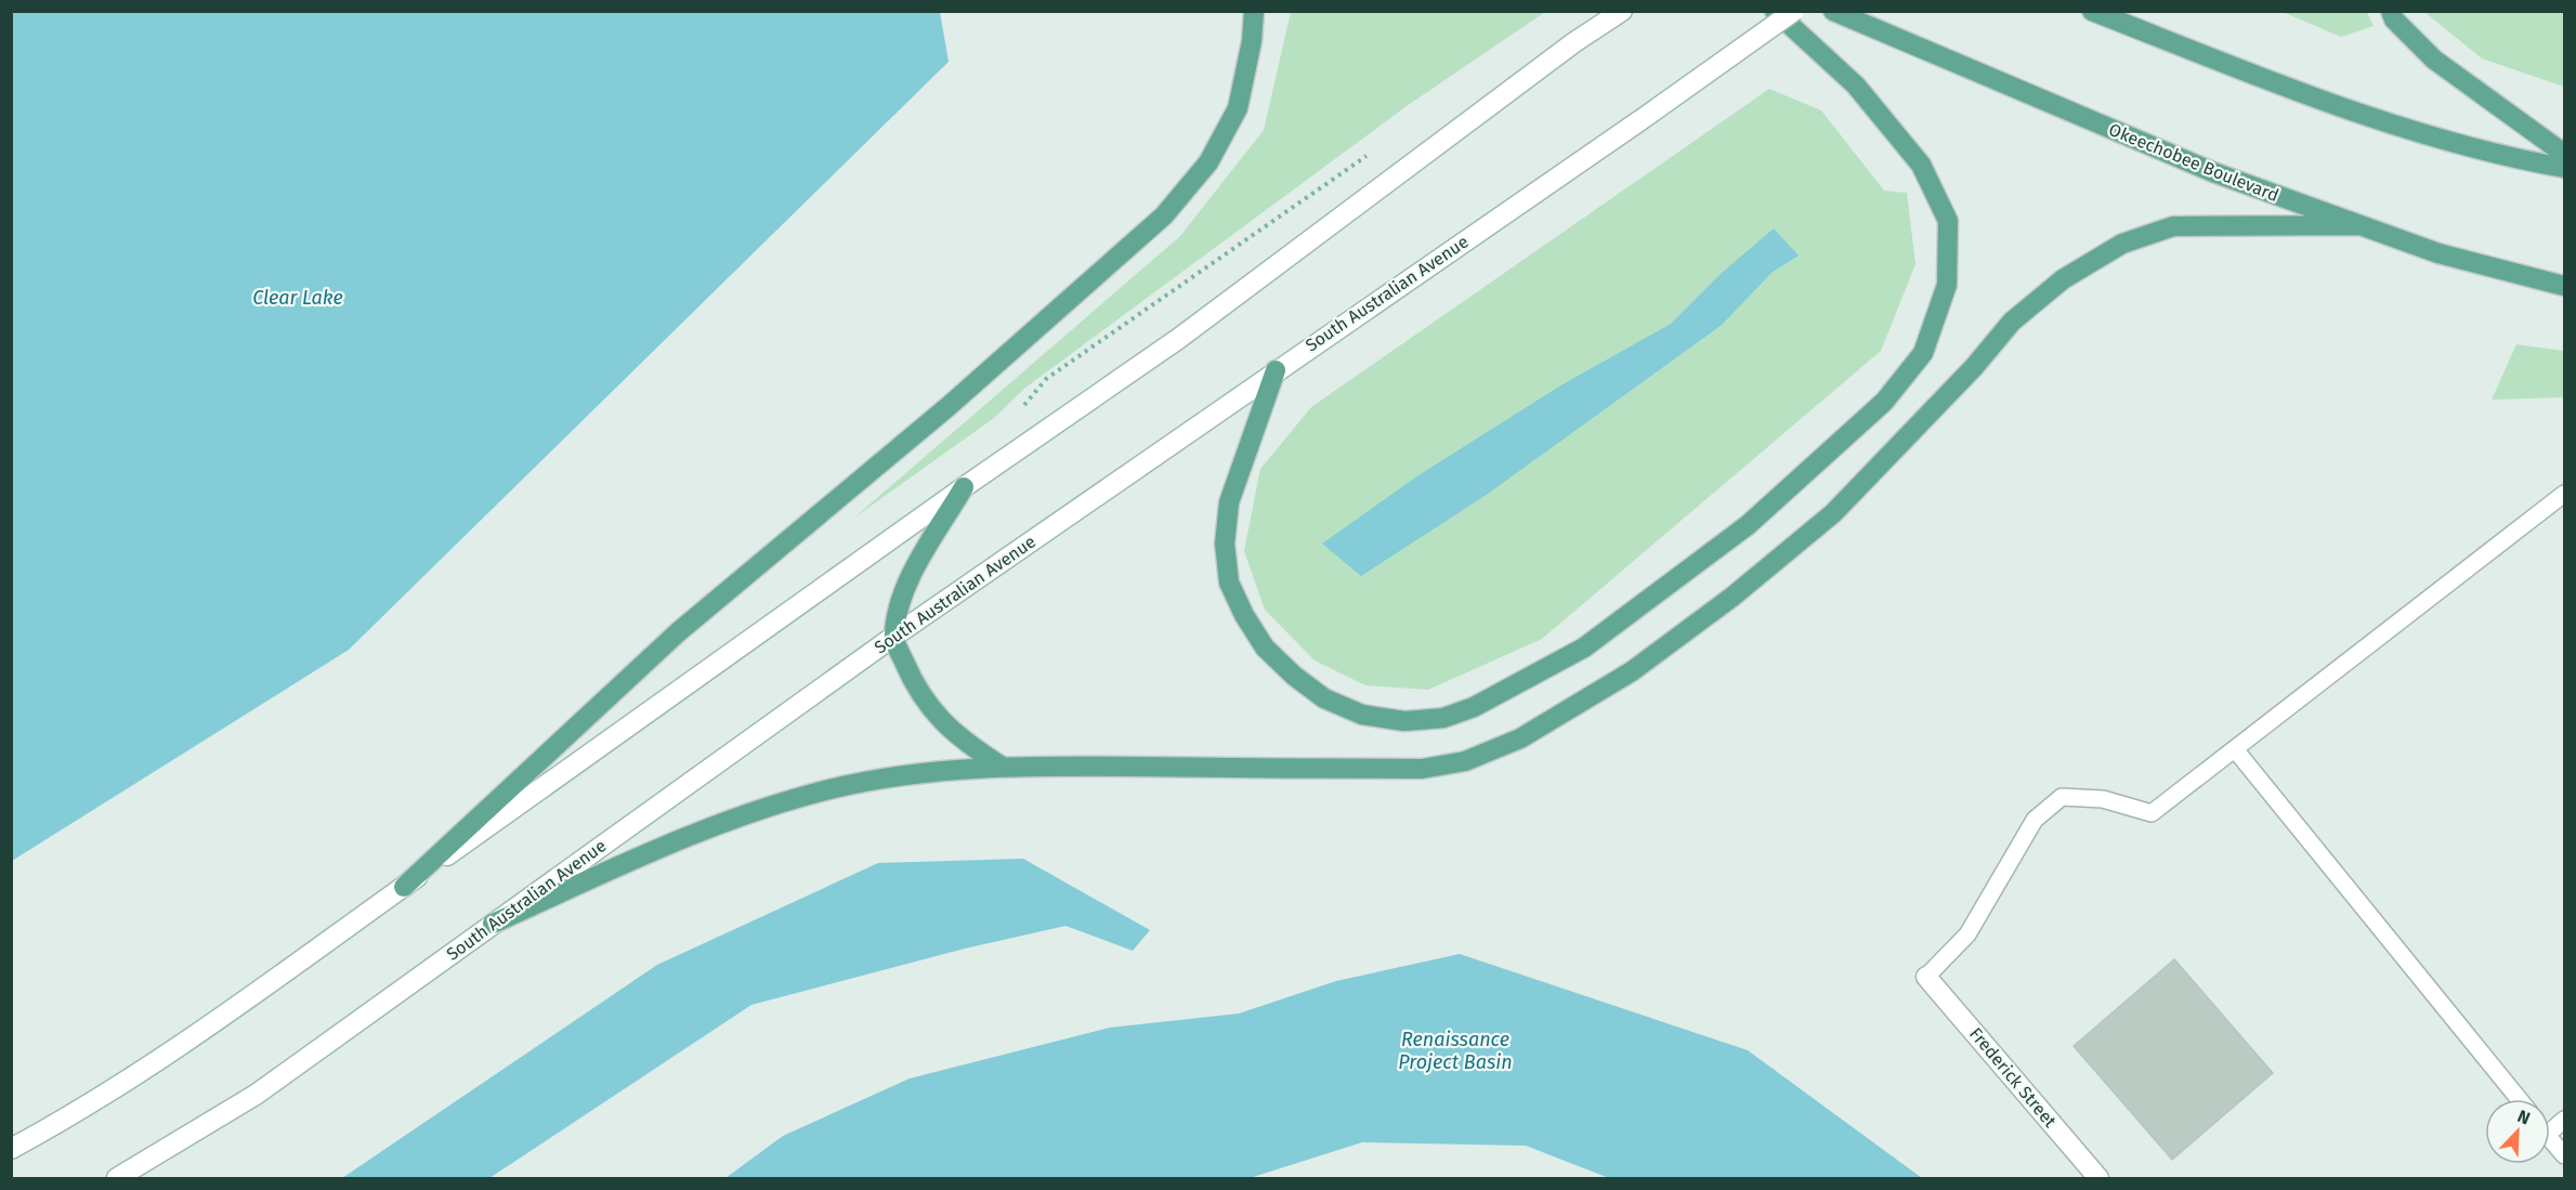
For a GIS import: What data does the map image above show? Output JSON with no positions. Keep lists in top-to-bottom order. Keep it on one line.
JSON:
{"streets":{"main road":["Okeechobee Boulevard","South Australian Avenue","Frederick Street"]},"water":["Clear Lake","Renaissance Project Basin"],"north":"top right"}
